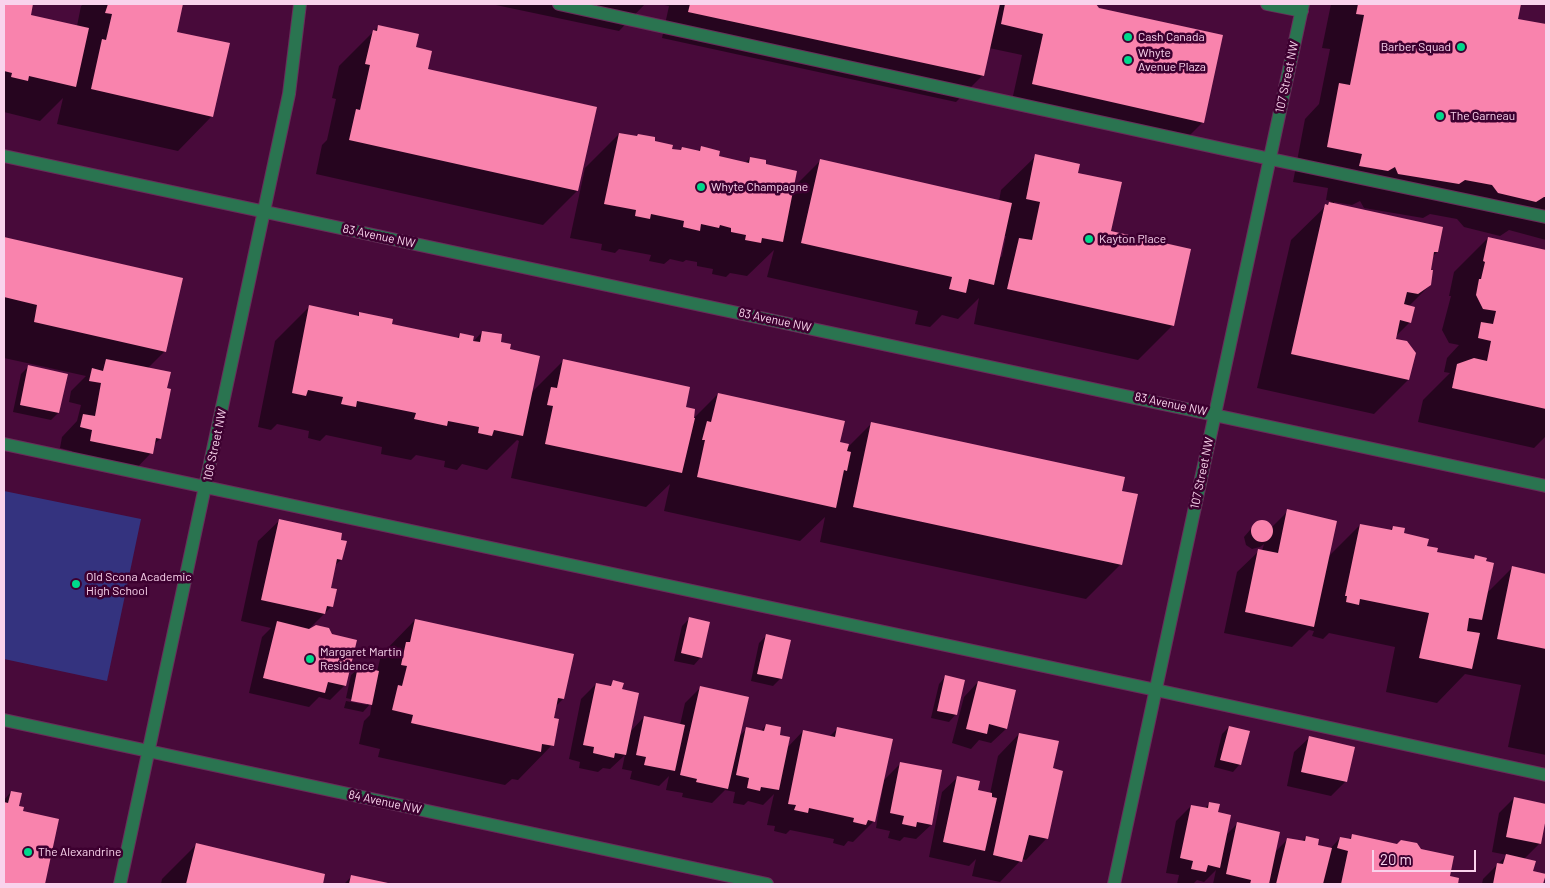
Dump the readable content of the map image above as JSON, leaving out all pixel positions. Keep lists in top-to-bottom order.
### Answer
{
  "streets": {
    "street": [
      "107 Street NW",
      "83 Avenue NW",
      "106 Street NW",
      "84 Avenue NW"
    ]
  },
  "crossings": [
    ["107 Street NW", "83 Avenue NW"],
    ["83 Avenue NW", "106 Street NW"],
    ["106 Street NW", "84 Avenue NW"]
  ],
  "places": [
    "Cash Canada",
    "Barber Squad",
    "Whyte Avenue Plaza",
    "The Garneau",
    "Whyte Champagne",
    "Kayton Place",
    "Old Scona Academic High School",
    "Margaret Martin Residence",
    "The Alexandrine"
  ],
  "scale_bar": "20 m"
}
